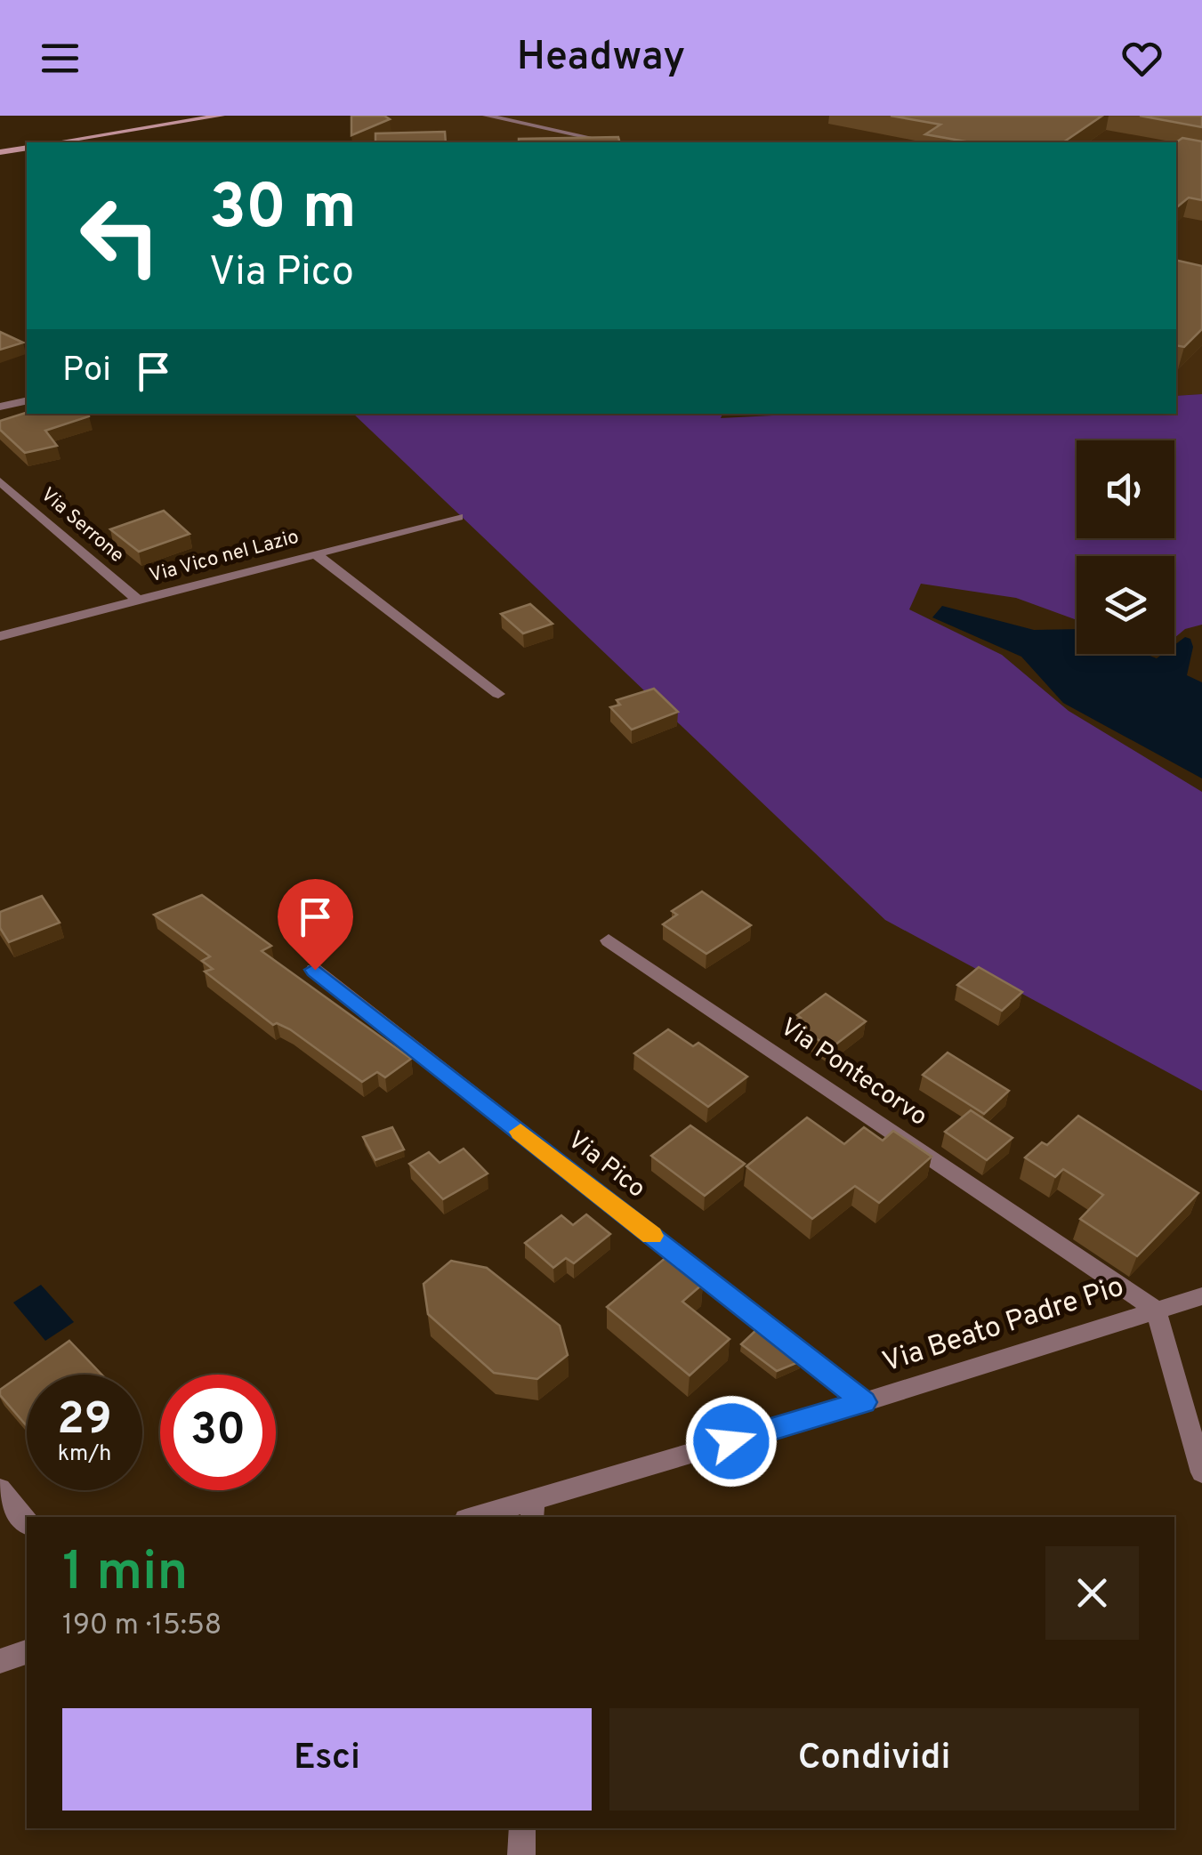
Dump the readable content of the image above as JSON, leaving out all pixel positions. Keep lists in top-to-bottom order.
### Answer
{
  "streets": {
    "street": [
      "Via Serrone",
      "Via Vico nel Lazio",
      "Via Pontecorvo",
      "Via Pico",
      "Via Beato Padre Pio"
    ]
  },
  "crossings": [
    ["Via Serrone", "Via Vico nel Lazio"],
    ["Via Pontecorvo", "Via Beato Padre Pio"],
    ["Via Pico", "Via Beato Padre Pio"]
  ],
  "page": {
    "header": "Headway",
    "turn": ["30 m", "Via Pico"],
    "then": "Poi",
    "speed": "29 km/h",
    "limit": "30",
    "heading": ["1 min", "190 m · 15:58"],
    "buttons": ["Esci", "Condividi"]
  }
}
